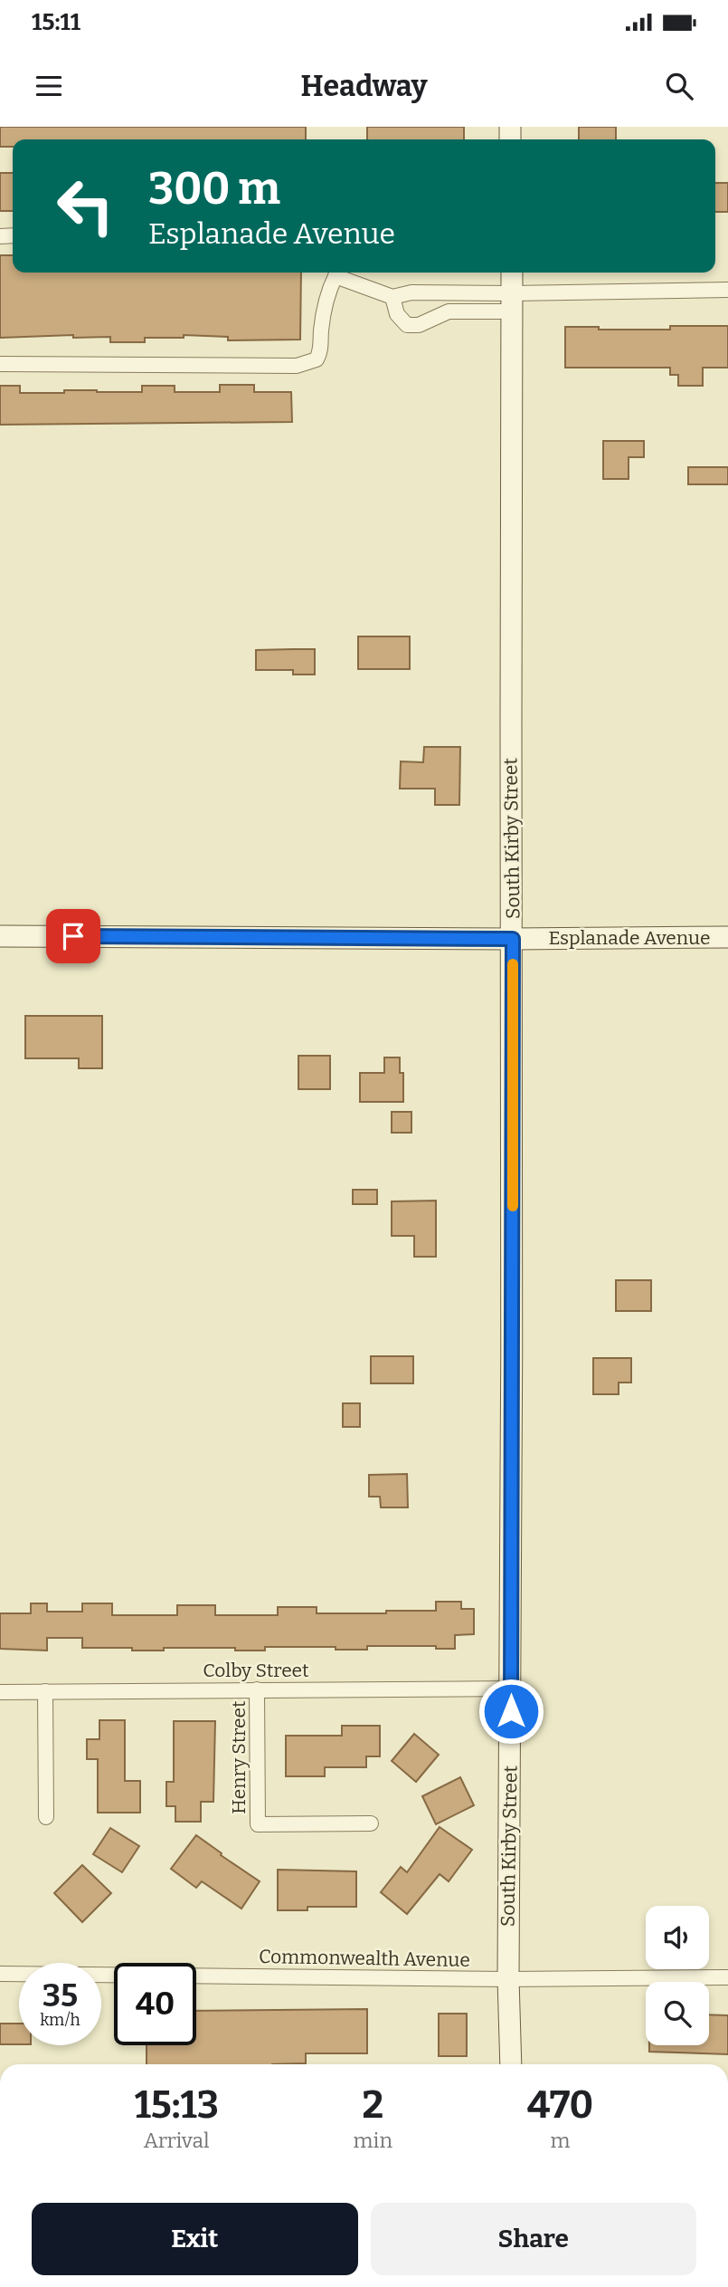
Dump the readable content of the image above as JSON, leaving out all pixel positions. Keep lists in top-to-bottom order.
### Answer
{
  "streets": {
    "street": [
      "South Kirby Street",
      "Esplanade Avenue",
      "Colby Street",
      "Henry Street",
      "Commonwealth Avenue"
    ]
  },
  "crossings": [
    ["South Kirby Street", "Esplanade Avenue"],
    ["South Kirby Street", "Colby Street"],
    ["South Kirby Street", "Commonwealth Avenue"],
    ["Colby Street", "Henry Street"]
  ],
  "page": {
    "status": "15:11",
    "header": "Headway",
    "turn": ["300 m", "Esplanade Avenue"],
    "speed": "35 km/h",
    "limit": "40",
    "eta": [
      "15:13",
      "Arrival",
      "2",
      "min",
      "470",
      "m"
    ],
    "buttons": ["Exit", "Share"]
  }
}
